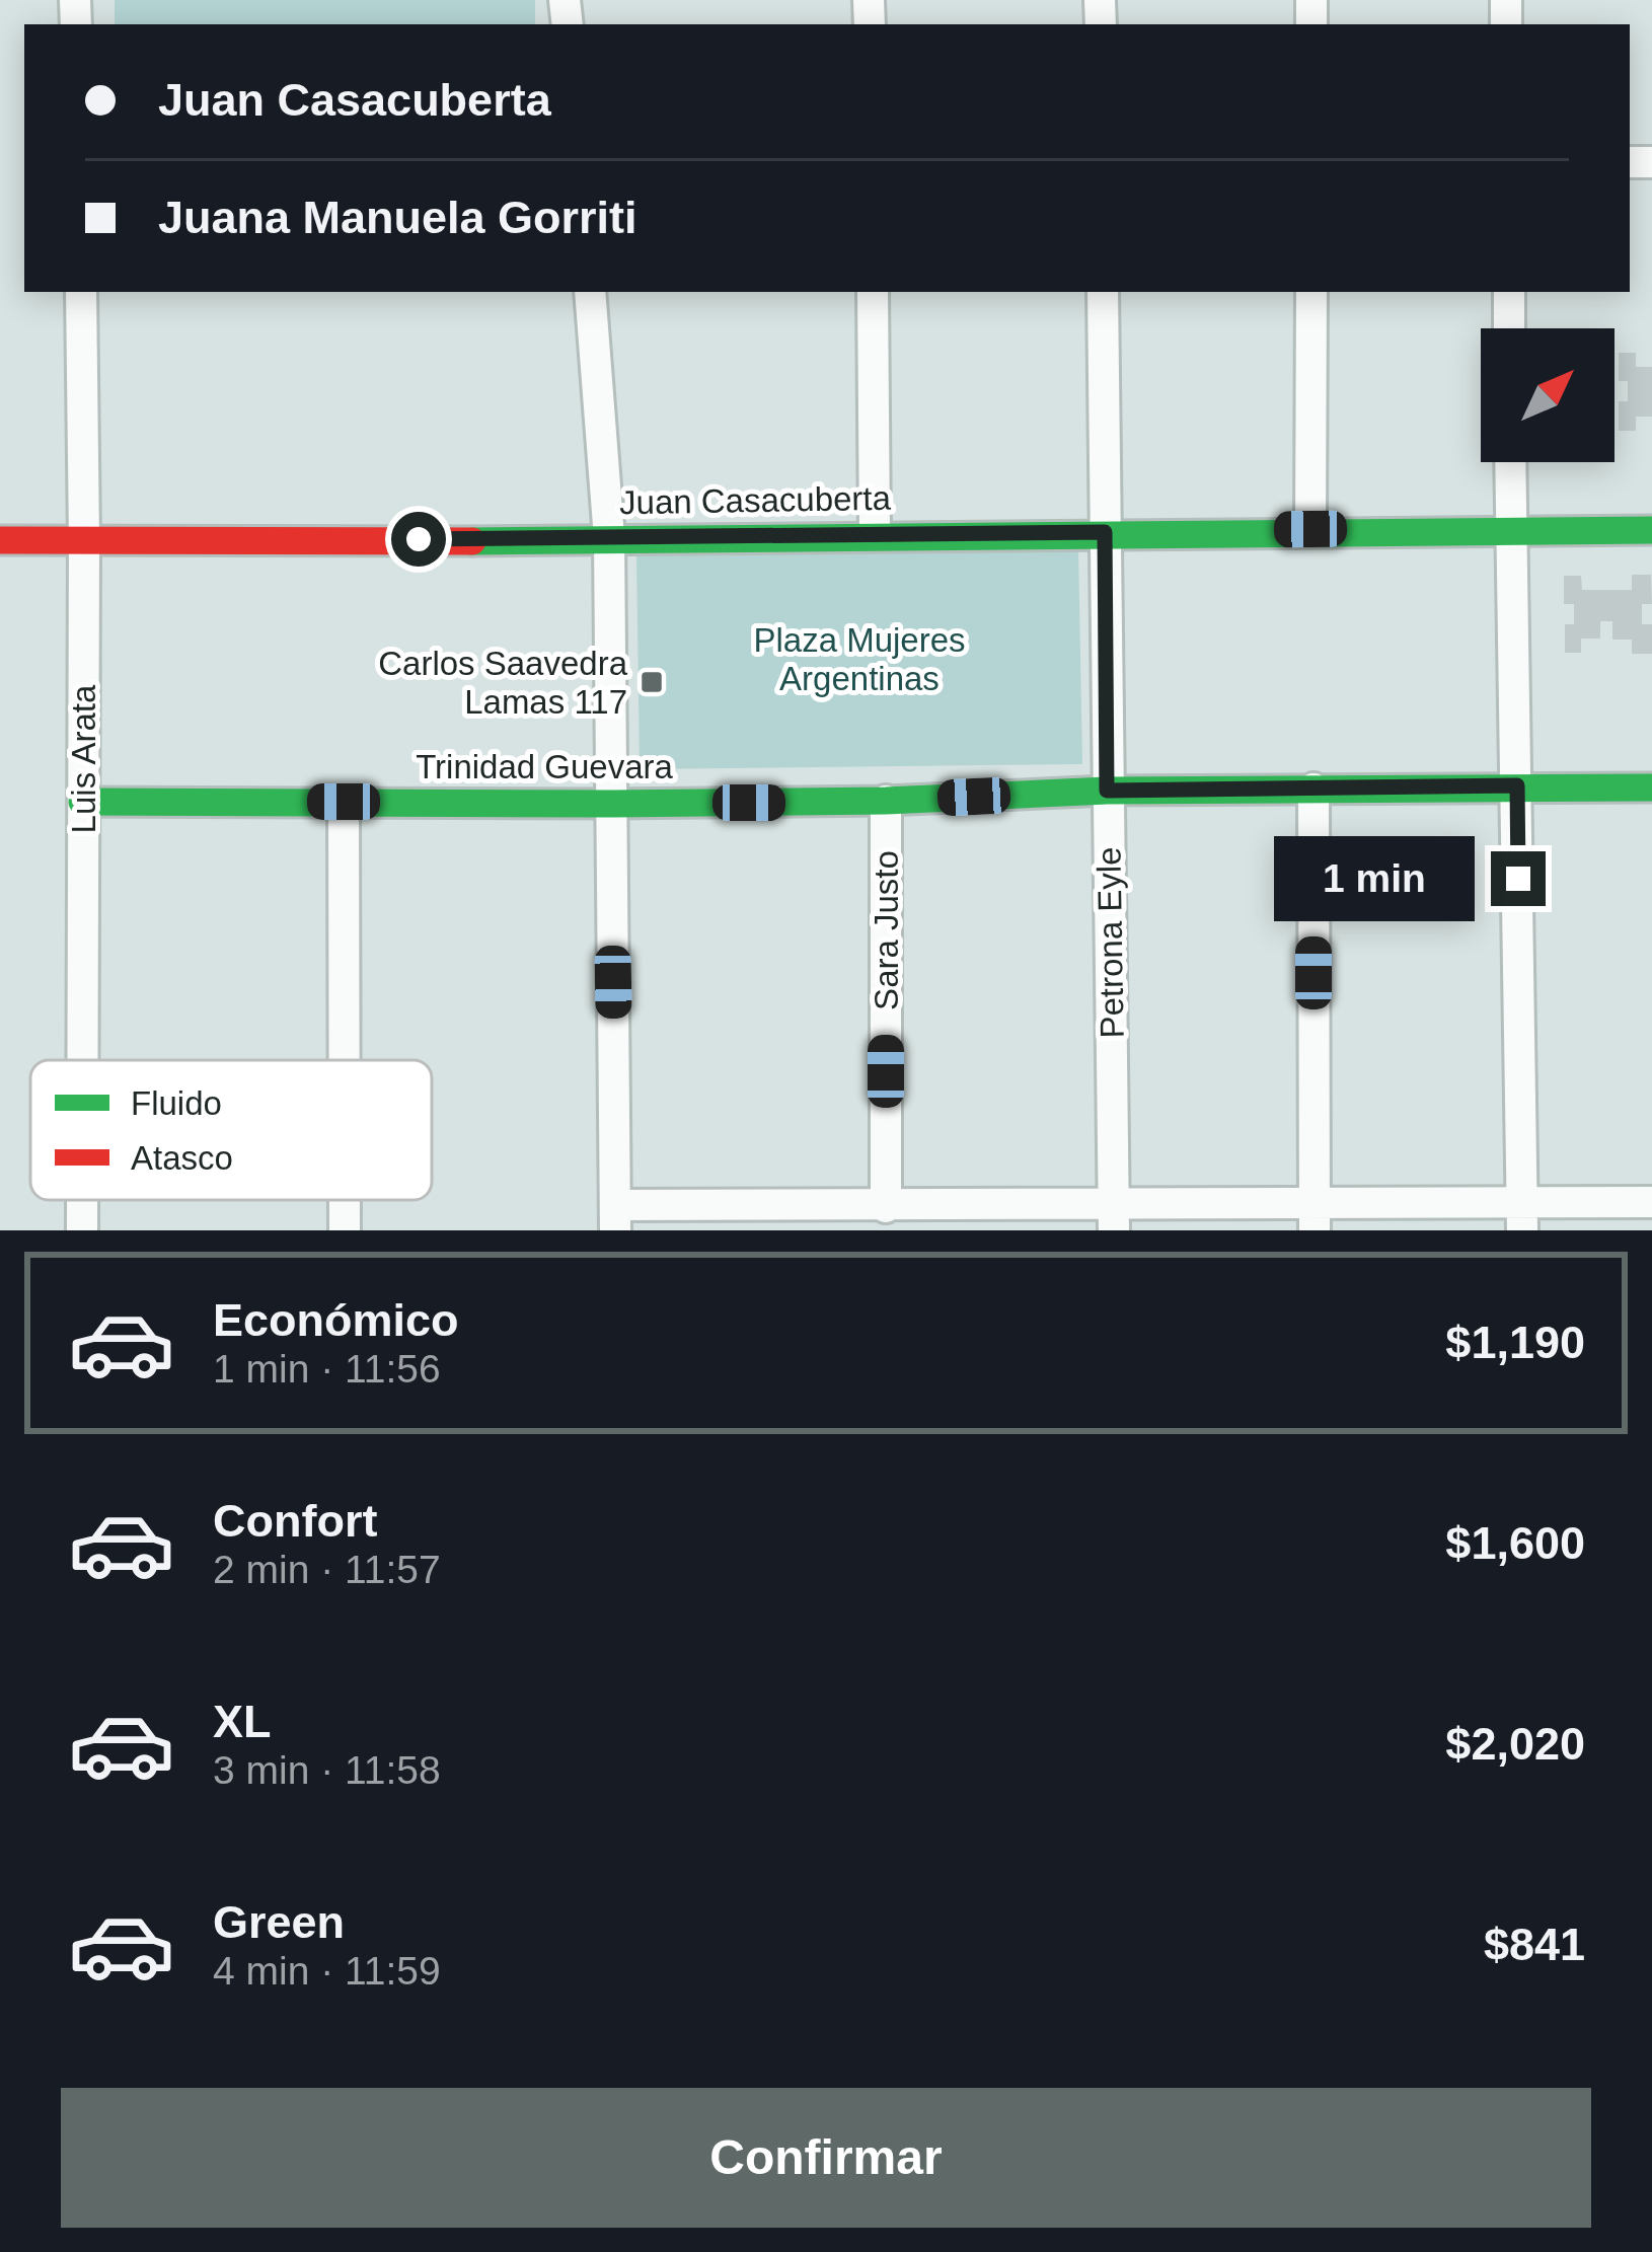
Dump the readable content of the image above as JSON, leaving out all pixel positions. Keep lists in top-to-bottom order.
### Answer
{
  "streets": {
    "street": [
      "Juan Casacuberta",
      "Luis Arata",
      "Trinidad Guevara",
      "Sara Justo",
      "Petrona Eyle"
    ]
  },
  "crossings": [
    ["Juan Casacuberta", "Luis Arata"],
    ["Juan Casacuberta", "Petrona Eyle"],
    ["Luis Arata", "Trinidad Guevara"],
    ["Trinidad Guevara", "Sara Justo"],
    ["Trinidad Guevara", "Petrona Eyle"]
  ],
  "parks": ["Plaza Mujeres Argentinas"],
  "places": {
    "transit": ["Carlos Saavedra Lamas 117"]
  },
  "legend": ["Fluido", "Atasco"],
  "north": "top right",
  "page": {
    "banner": ["Juan Casacuberta", "Juana Manuela Gorriti"],
    "bubble": "1 min",
    "list": [
      {
        "name": "Económico",
        "note": "1 min · 11:56",
        "value": "$1,190"
      },
      {
        "name": "Confort",
        "note": "2 min · 11:57",
        "value": "$1,600"
      },
      {
        "name": "XL",
        "note": "3 min · 11:58",
        "value": "$2,020"
      },
      {
        "name": "Green",
        "note": "4 min · 11:59",
        "value": "$841"
      }
    ],
    "buttons": "Confirmar"
  }
}
